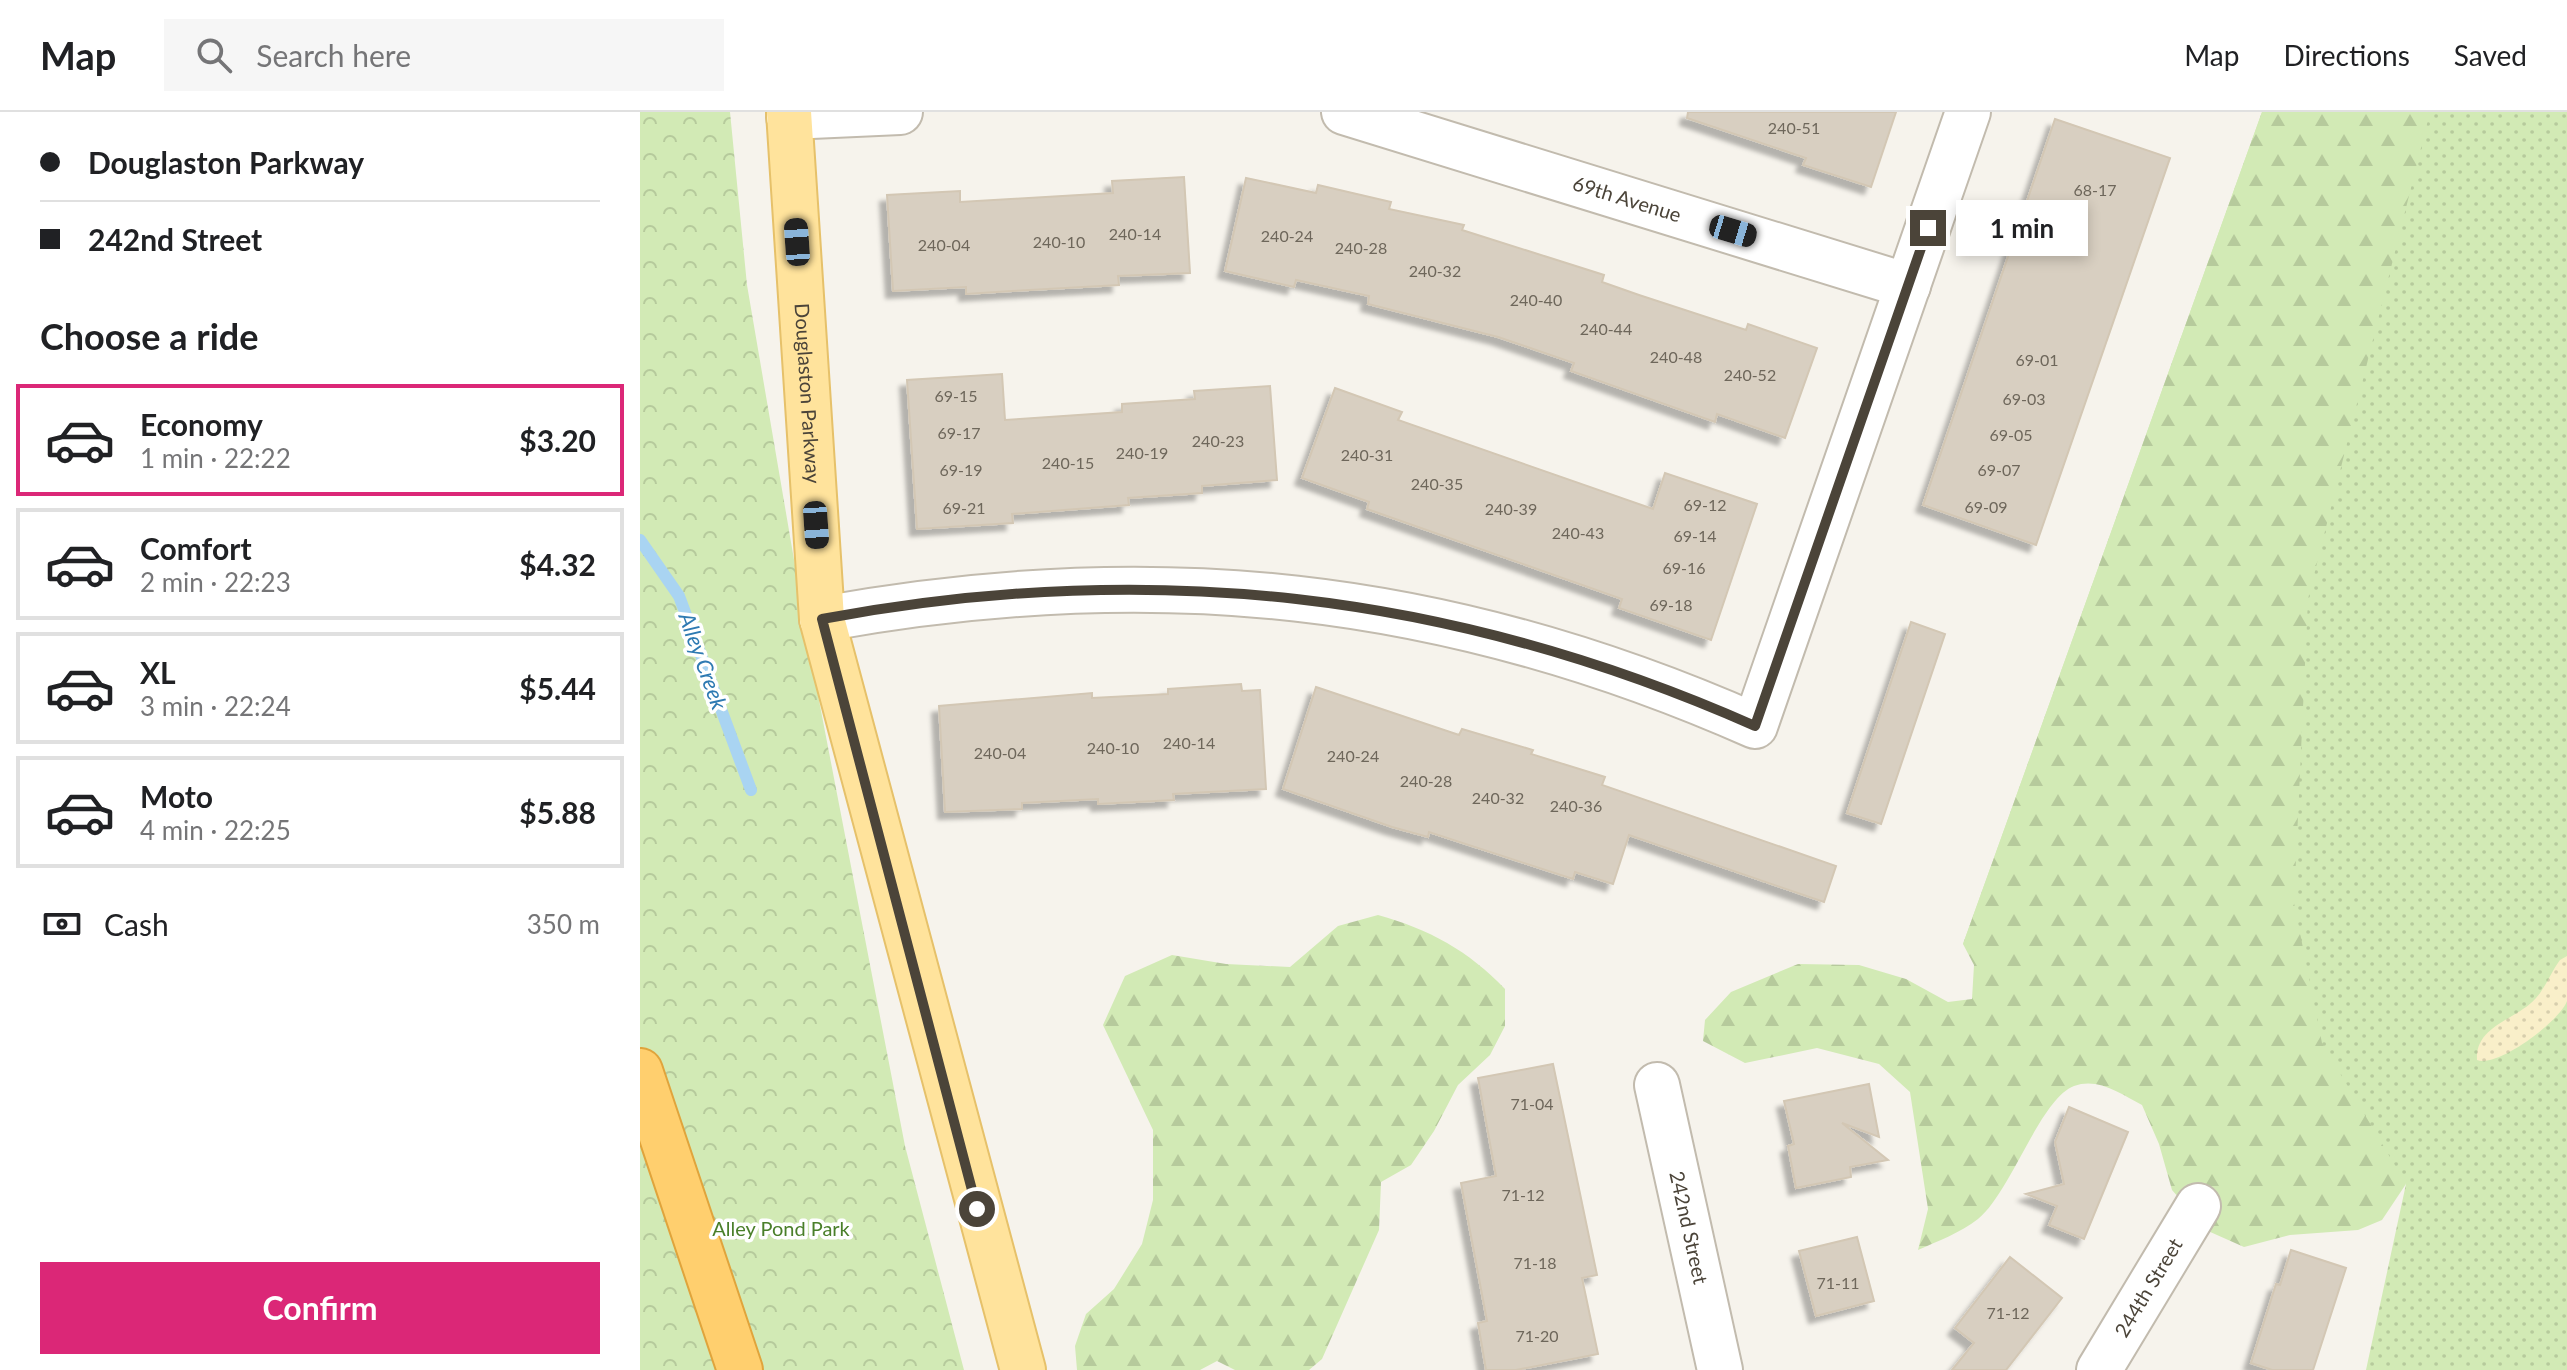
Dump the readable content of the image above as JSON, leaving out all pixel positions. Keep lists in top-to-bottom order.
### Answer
{
  "streets": {
    "main road": ["Douglaston Parkway"],
    "street": ["69th Avenue", "242nd Street", "244th Street"]
  },
  "water": ["Alley Creek"],
  "parks": ["Alley Pond Park"],
  "house_numbers": [
    "240-51",
    "68-17",
    "240-14",
    "240-24",
    "240-10",
    "240-04",
    "240-28",
    "240-32",
    "240-40",
    "240-44",
    "240-48",
    "69-01",
    "240-52",
    "69-15",
    "69-03",
    "69-17",
    "69-05",
    "240-23",
    "240-19",
    "240-31",
    "240-15",
    "69-19",
    "69-07",
    "240-35",
    "69-12",
    "69-09",
    "69-21",
    "240-39",
    "240-43",
    "69-14",
    "69-16",
    "69-18",
    "240-14",
    "240-10",
    "240-04",
    "240-24",
    "240-28",
    "240-32",
    "240-36",
    "71-04",
    "71-12",
    "71-18",
    "71-11",
    "71-12",
    "71-20"
  ],
  "page": {
    "header": "Map",
    "search": "Search here",
    "nav": ["Map", "Directions", "Saved"],
    "banner": ["Douglaston Parkway", "242nd Street"],
    "bubble": "1 min",
    "heading": "Choose a ride",
    "list": [
      {
        "name": "Economy",
        "note": "1 min · 22:22",
        "value": "$3.20"
      },
      {
        "name": "Comfort",
        "note": "2 min · 22:23",
        "value": "$4.32"
      },
      {
        "name": "XL",
        "note": "3 min · 22:24",
        "value": "$5.44"
      },
      {
        "name": "Moto",
        "note": "4 min · 22:25",
        "value": "$5.88"
      }
    ],
    "pay": ["Cash", "350 m"],
    "buttons": "Confirm"
  }
}
